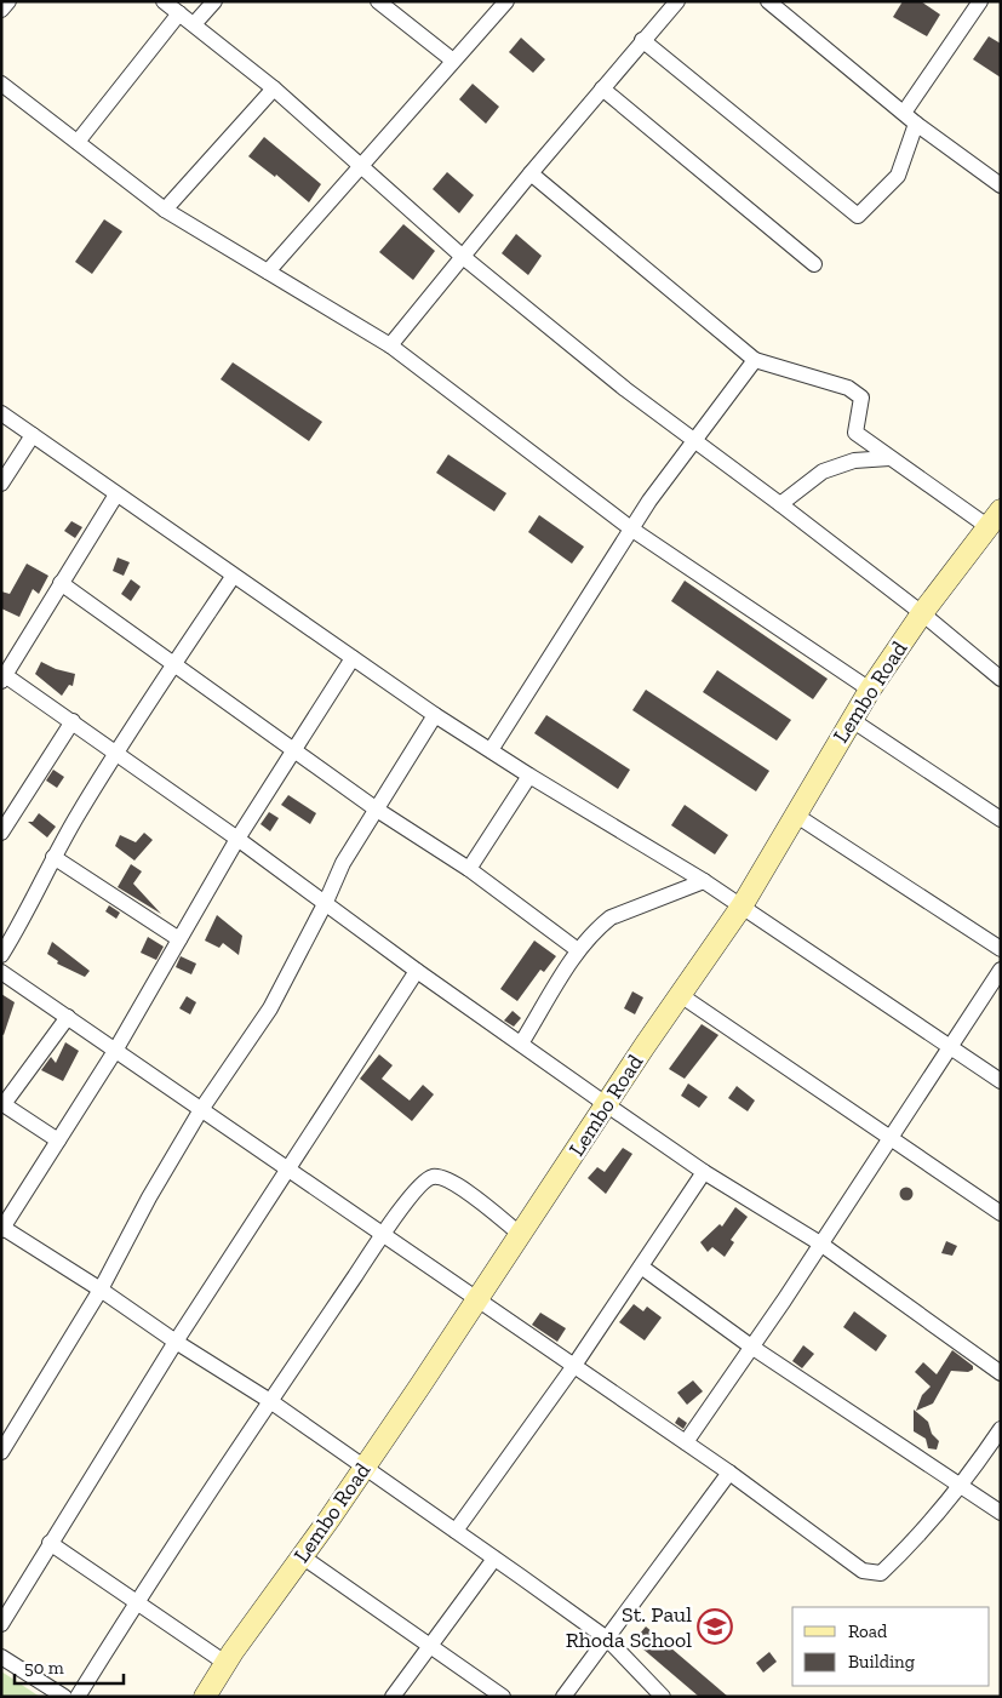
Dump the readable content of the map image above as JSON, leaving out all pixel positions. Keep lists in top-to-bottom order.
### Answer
{
  "streets": {
    "street": ["Lembo Road"]
  },
  "places": {
    "school or university": ["St. Paul Rhoda School"]
  },
  "legend": ["Road", "Building"],
  "scale_bar": "50 m"
}
